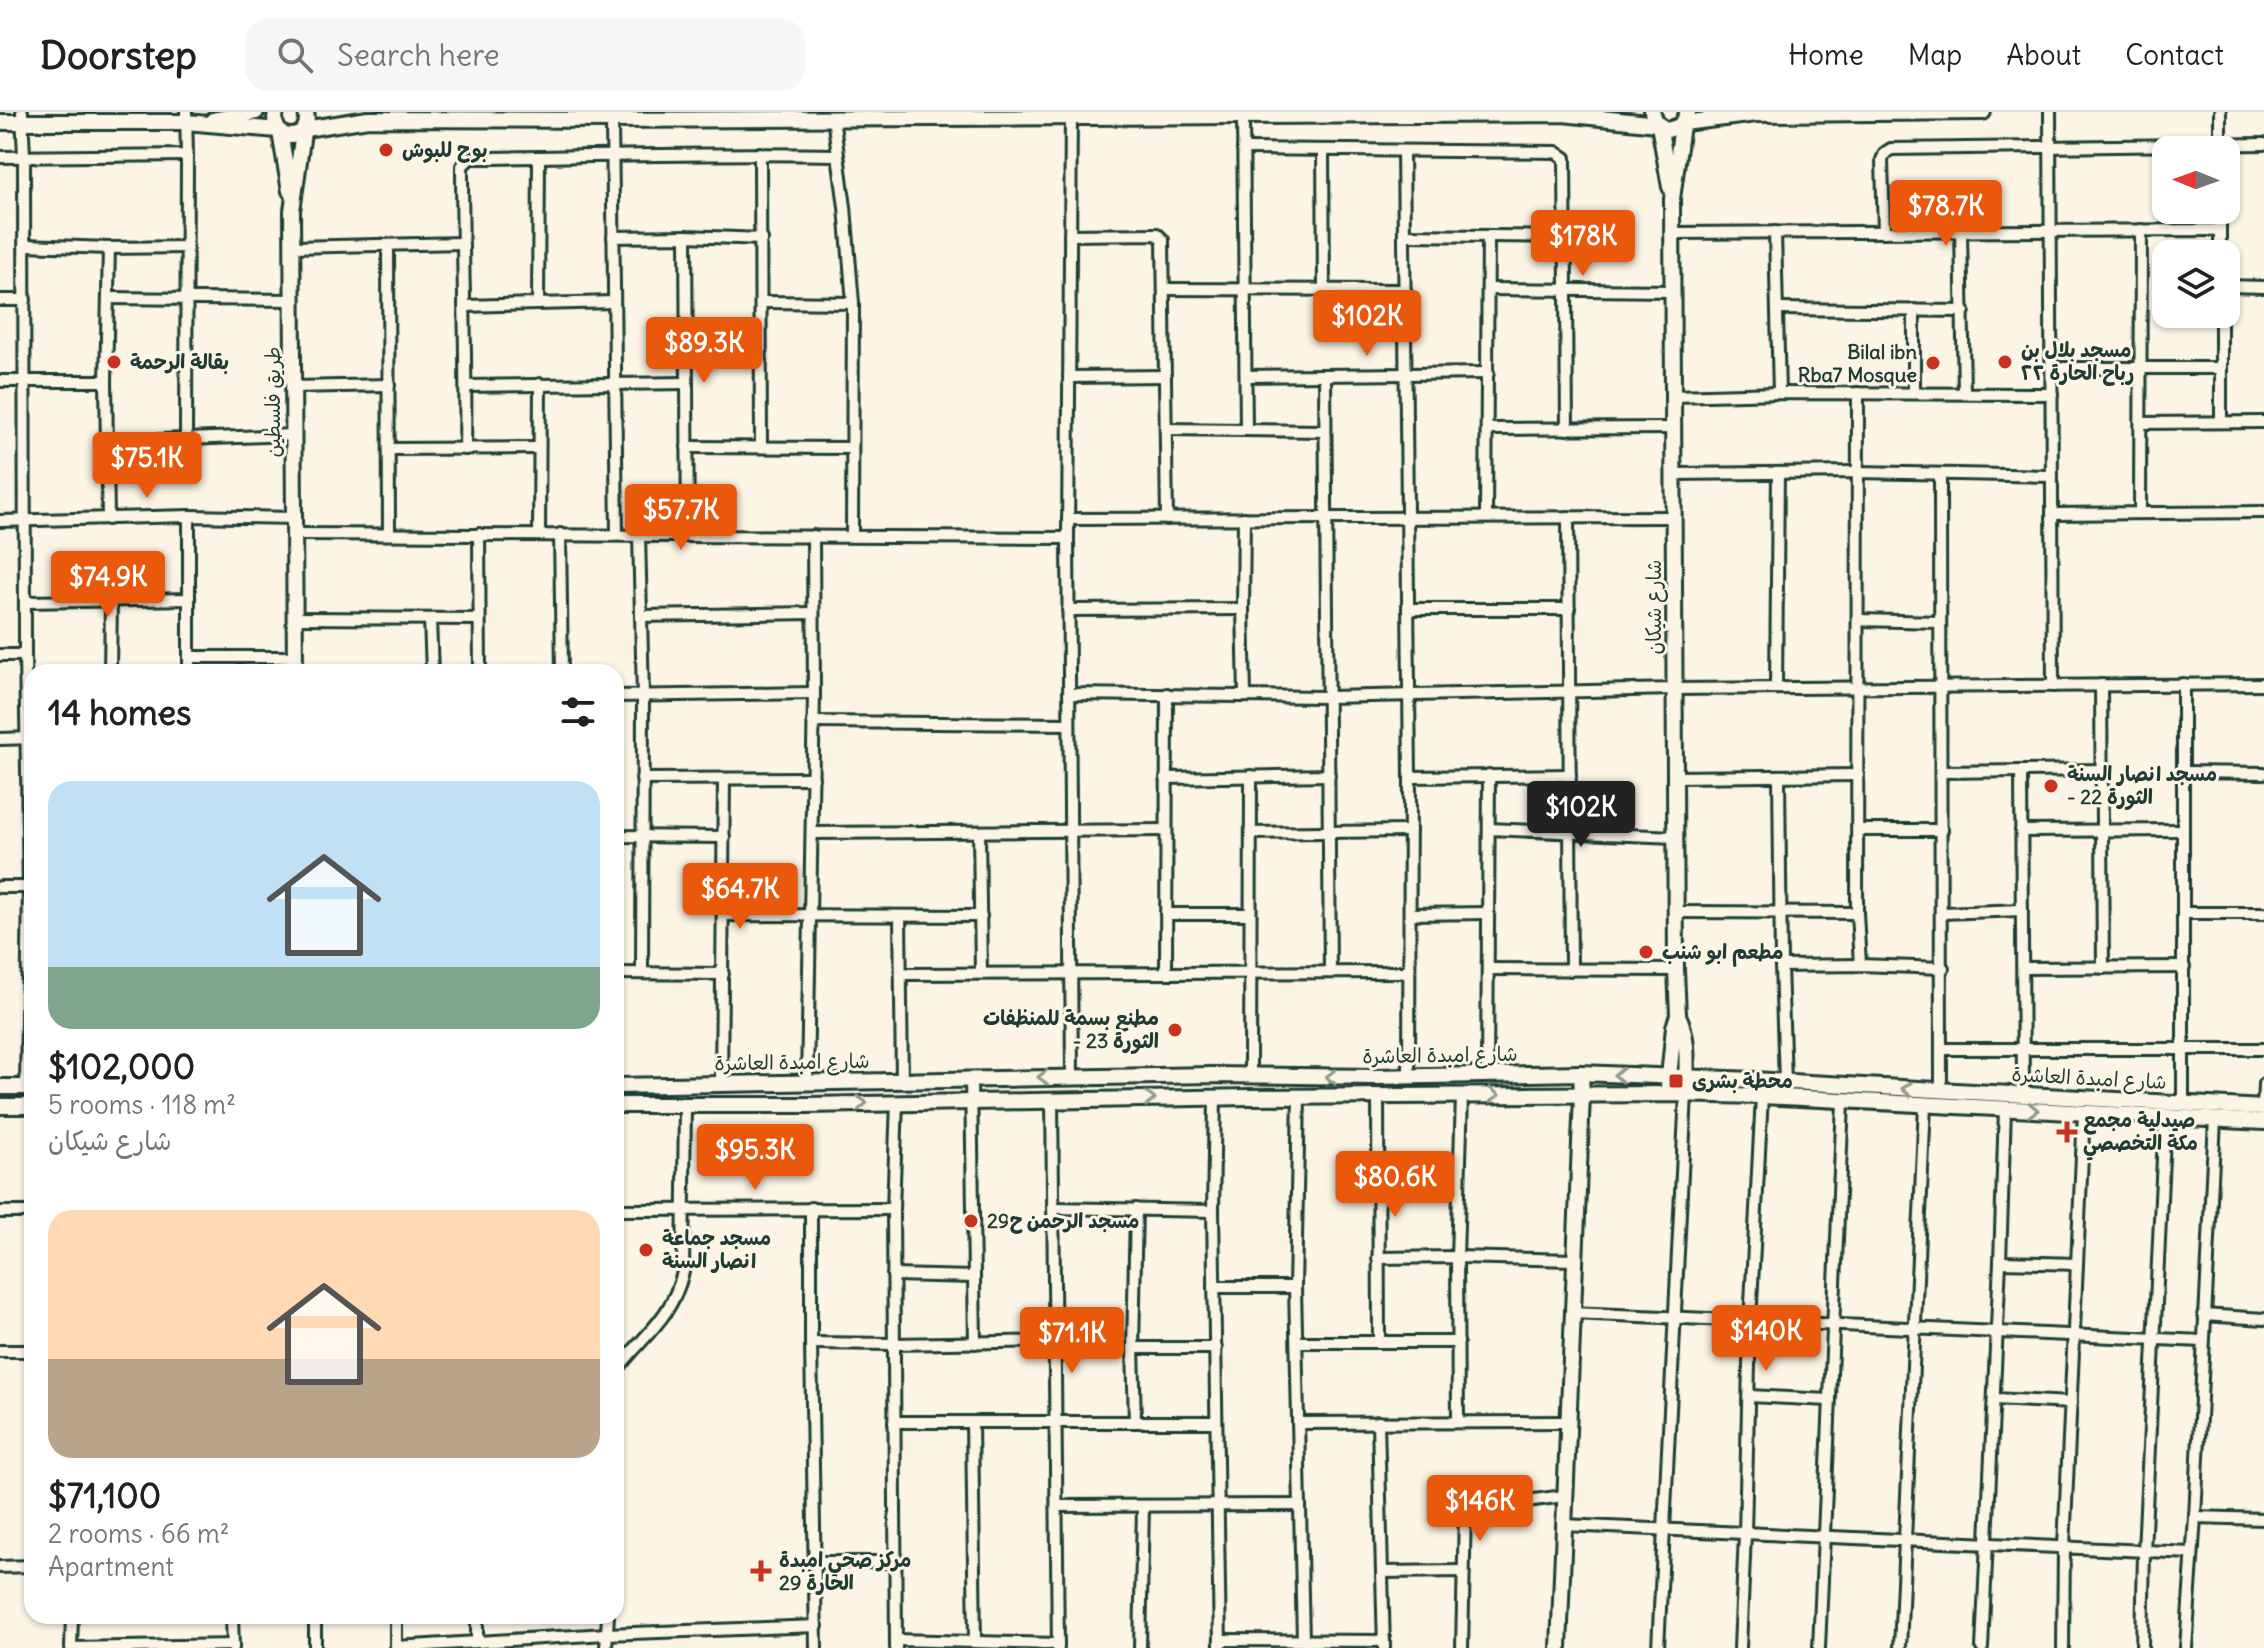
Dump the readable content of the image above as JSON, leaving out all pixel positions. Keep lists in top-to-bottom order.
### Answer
{
  "streets": {
    "street": ["طريق فلسطين", "شارع شيكان", "شارع امبدة العاشرة"]
  },
  "crossings": [
    ["شارع شيكان", "شارع امبدة العاشرة"]
  ],
  "places": {
    "other": [
      "بوح للبوش",
      "بقالة الرحمة",
      "مسجد بلال بن رباح الحارة ٢٢",
      "Bilal ibn Rba7 Mosque",
      "مسجد انصار السنة - الثورة 22",
      "مطعم ابو شنب",
      "مطنع بسمة للمنظفات - الثورة 23",
      "مسجد الرحمن ح29",
      "مسجد جماعة انصار السنة"
    ],
    "transit": ["محطة بشرى"],
    "health": ["صيدلية مجمع مكة التخصصي", "مركز صحي امبدة الحارة 29"]
  },
  "north": "left",
  "page": {
    "header": "Doorstep",
    "search": "Search here",
    "nav": [
      "Home",
      "Map",
      "About",
      "Contact"
    ],
    "price": [
      "$78.7K",
      "$178K",
      "$102K",
      "$89.3K",
      "$75.1K",
      "$57.7K",
      "$74.9K",
      "$102K",
      "$64.7K",
      "$95.3K",
      "$80.6K",
      "$140K",
      "$71.1K",
      "$146K"
    ],
    "heading": "14 homes",
    "list": [
      {
        "name": "$102,000",
        "note": "5 rooms · 118 m² · شارع شيكان"
      },
      {
        "name": "$71,100",
        "note": "2 rooms · 66 m² · Apartment"
      }
    ]
  }
}
